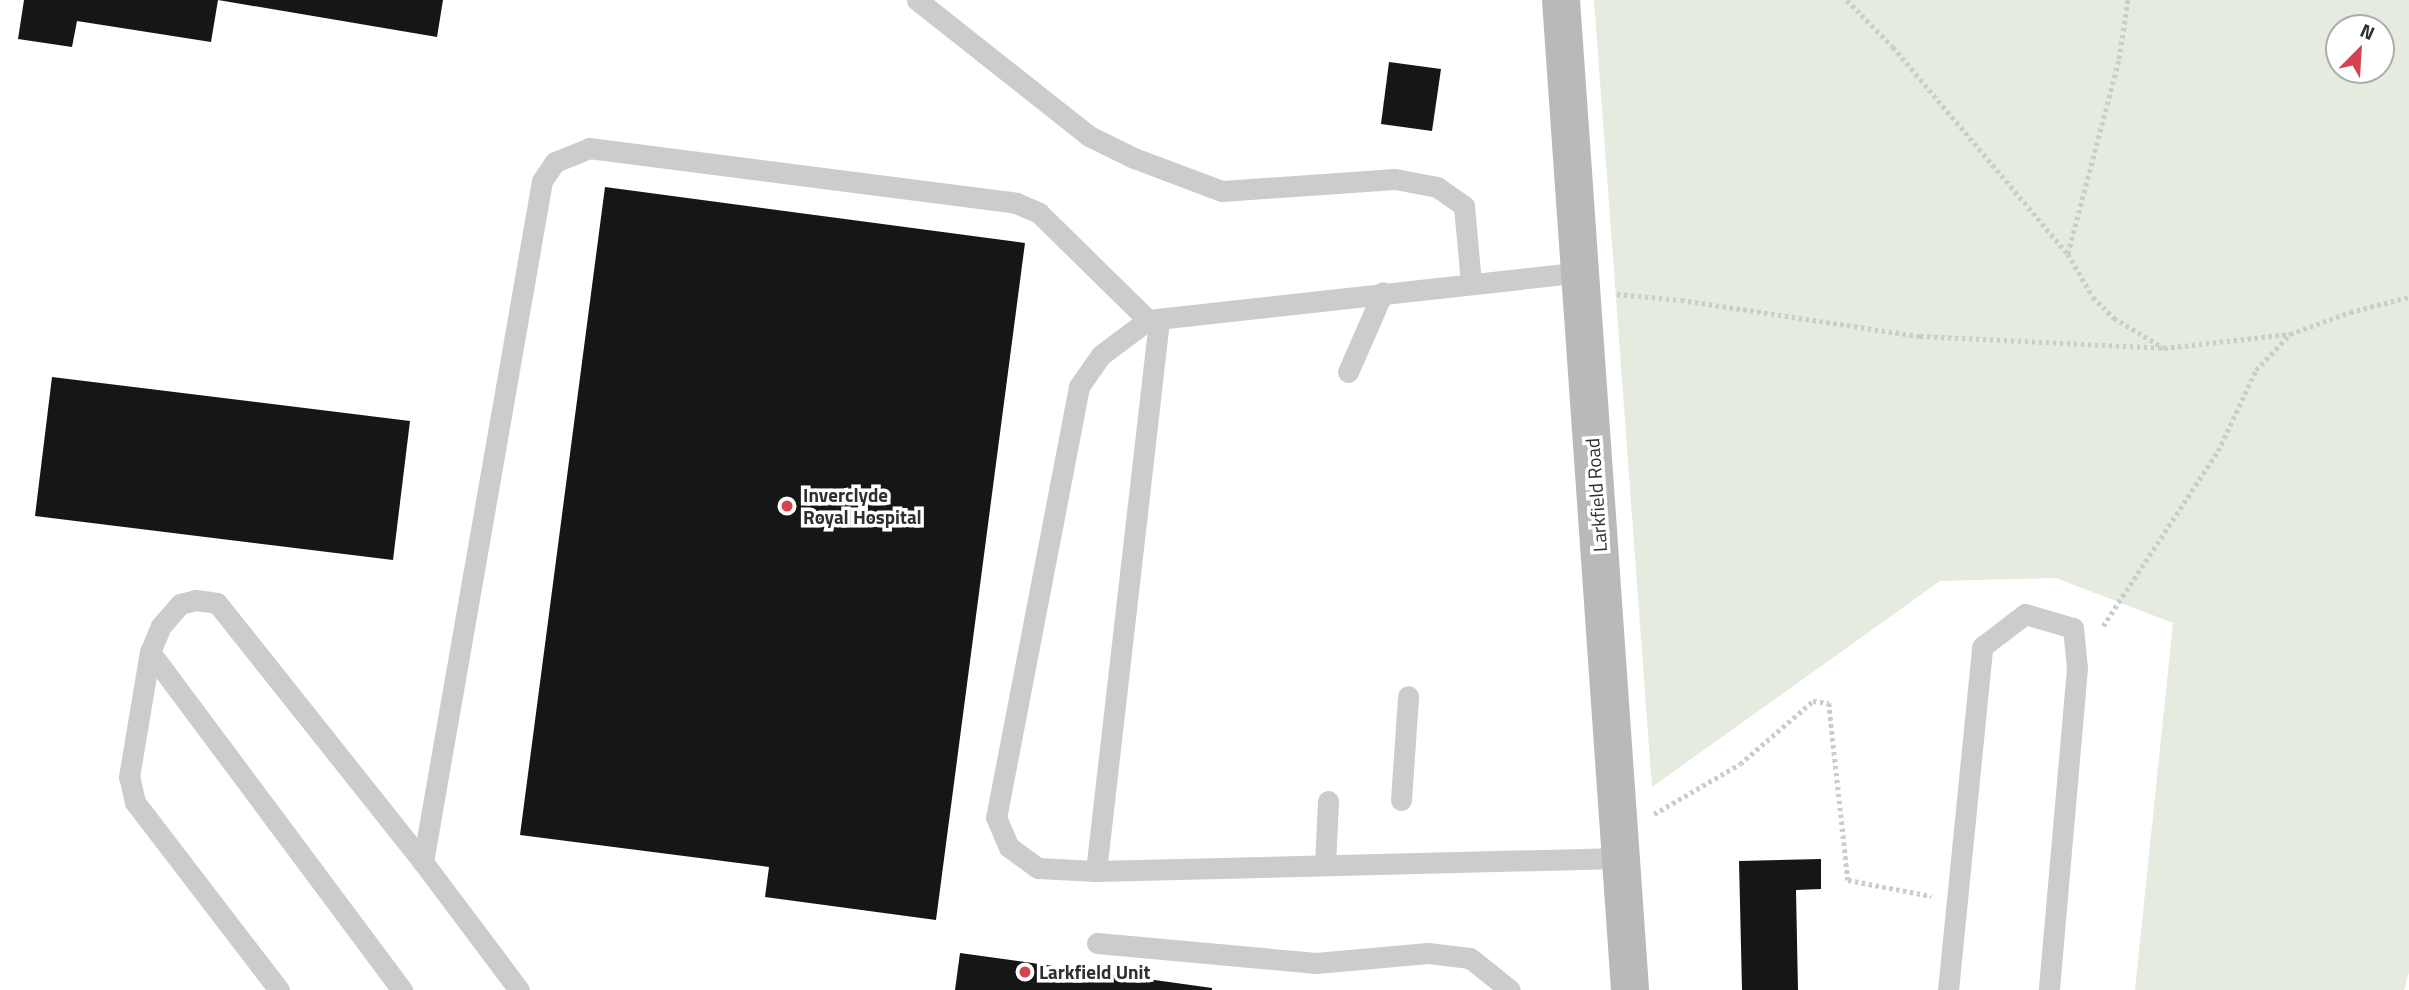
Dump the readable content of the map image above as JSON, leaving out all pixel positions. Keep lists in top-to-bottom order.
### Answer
{
  "streets": {
    "street": ["Larkfield Road"]
  },
  "places": ["Inverclyde Royal Hospital", "Larkfield Unit"],
  "north": "top right"
}
